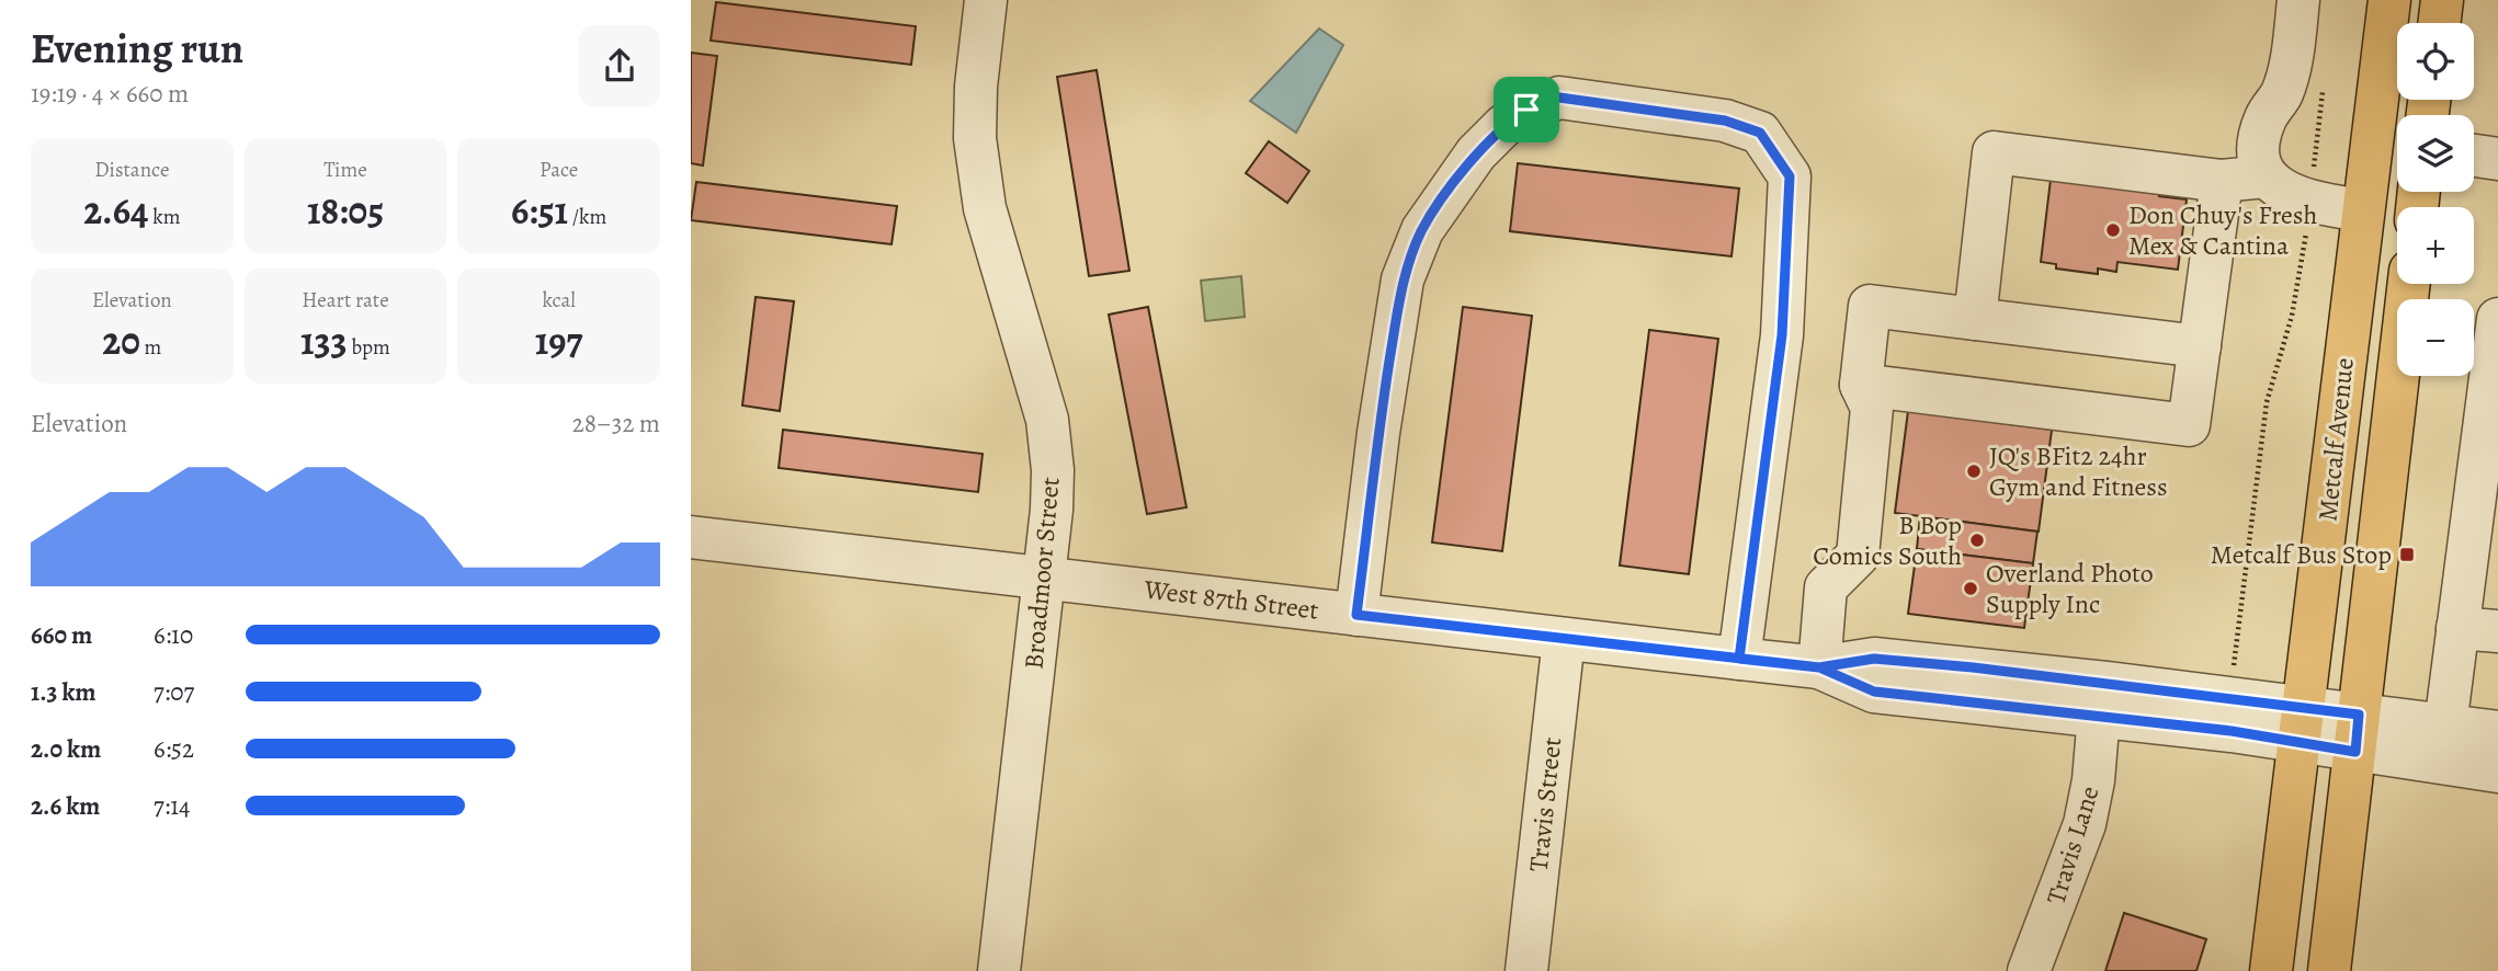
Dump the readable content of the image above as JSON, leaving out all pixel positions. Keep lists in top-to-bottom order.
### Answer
{
  "streets": {
    "main road": ["Metcalf Avenue"],
    "street": [
      "Broadmoor Street",
      "West 87th Street",
      "Travis Street",
      "Travis Lane"
    ]
  },
  "crossings": [
    ["Metcalf Avenue", "West 87th Street"],
    ["Broadmoor Street", "West 87th Street"],
    ["West 87th Street", "Travis Street"],
    ["West 87th Street", "Travis Lane"]
  ],
  "places": {
    "other": [
      "Don Chuy's Fresh Mex & Cantina",
      "JQ's BFit2 24hr Gym and Fitness",
      "B Bop Comics South",
      "Overland Photo Supply Inc"
    ],
    "transit": ["Metcalf Bus Stop"]
  },
  "page": {
    "heading": ["Evening run", "19:19 · 4 × 660 m"],
    "map_buttons": ["+", "−"],
    "stats": [
      ["Distance", "2.64 km"],
      ["Time", "18:05"],
      ["Pace", "6:51 /km"],
      ["Elevation", "20 m"],
      ["Heart rate", "133 bpm"],
      ["kcal", "197"]
    ],
    "chart": ["Elevation", "28–32 m"],
    "list": [
      {
        "name": "660 m",
        "note": "6:10"
      },
      {
        "name": "1.3 km",
        "note": "7:07"
      },
      {
        "name": "2.0 km",
        "note": "6:52"
      },
      {
        "name": "2.6 km",
        "note": "7:14"
      }
    ]
  }
}
